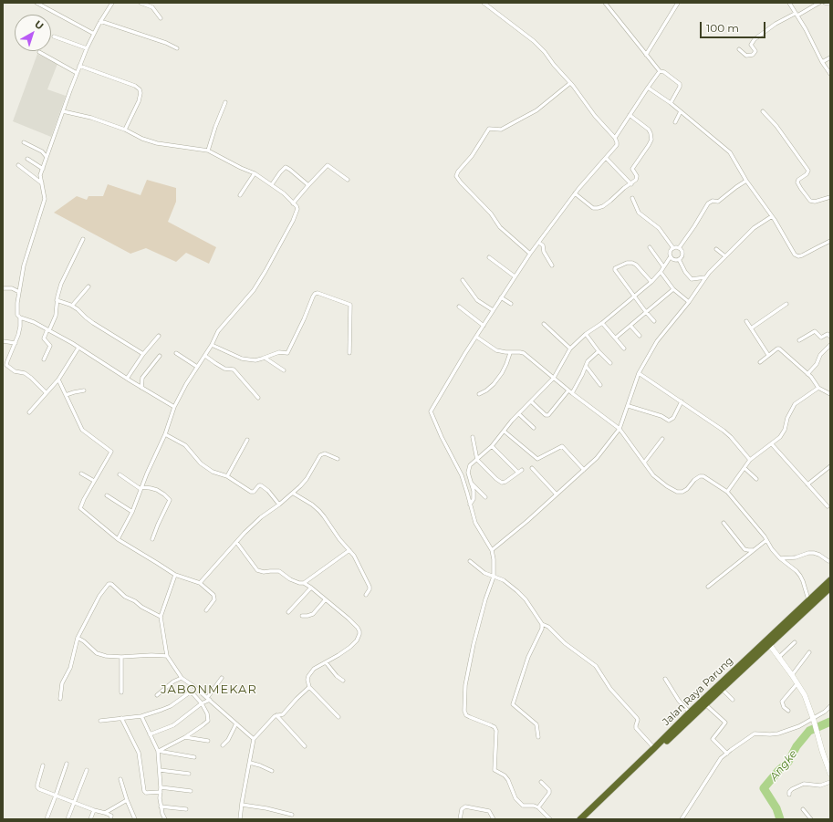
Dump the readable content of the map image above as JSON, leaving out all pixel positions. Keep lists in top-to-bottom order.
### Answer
{
  "streets": {
    "highway": ["Jalan Raya Parung"]
  },
  "districts": ["JABONMEKAR"],
  "water": ["Angke"],
  "scale_bar": "100 m",
  "north": "top right"
}
